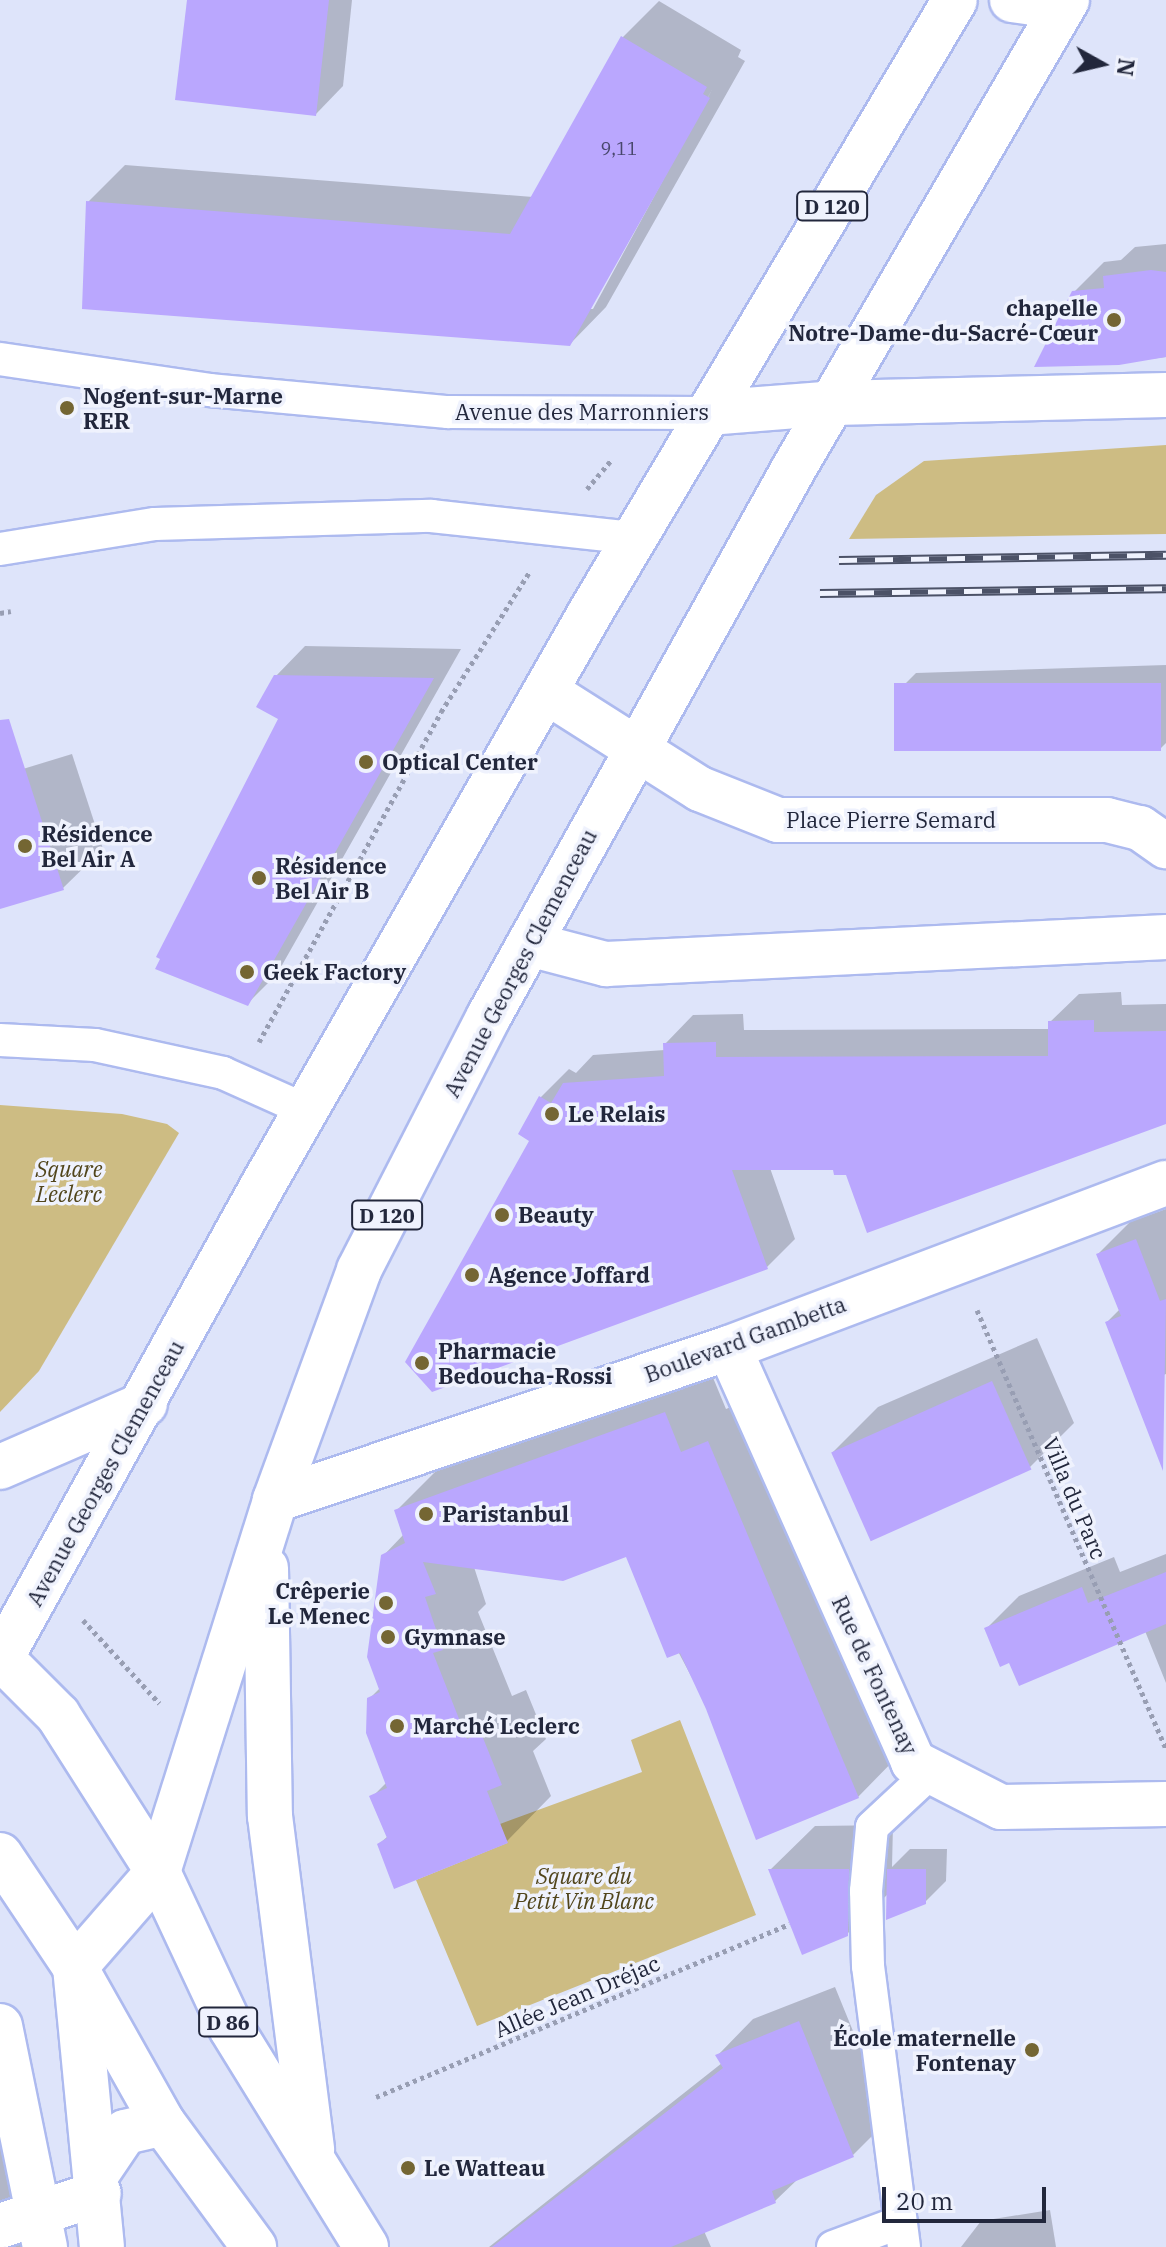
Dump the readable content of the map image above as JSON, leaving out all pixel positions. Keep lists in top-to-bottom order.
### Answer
{
  "streets": {
    "main road": [
      "D 120",
      "Avenue des Marronniers",
      "Place Pierre Semard",
      "Avenue Georges Clemenceau",
      "Boulevard Gambetta",
      "Rue de Fontenay",
      "D 86"
    ],
    "path": ["Villa du Parc", "Allée Jean Dréjac"]
  },
  "crossings": [
    ["Avenue des Marronniers", "Avenue Georges Clemenceau"],
    ["Place Pierre Semard", "Avenue Georges Clemenceau"],
    ["Avenue Georges Clemenceau", "Boulevard Gambetta"],
    ["Avenue Georges Clemenceau", "D 86"],
    ["Boulevard Gambetta", "Villa du Parc"],
    ["Boulevard Gambetta", "Rue de Fontenay"]
  ],
  "parks": ["Square Leclerc", "Square du Petit Vin Blanc"],
  "places": [
    "chapelle Notre-Dame-du-Sacré-Cœur",
    "Nogent-sur-Marne RER",
    "Optical Center",
    "Résidence Bel Air A",
    "Résidence Bel Air B",
    "Geek Factory",
    "Le Relais",
    "Beauty",
    "Agence Joffard",
    "Pharmacie Bedoucha-Rossi",
    "Paristanbul",
    "Crêperie Le Menec",
    "Gymnase",
    "Marché Leclerc",
    "École maternelle Fontenay",
    "Le Watteau"
  ],
  "house_numbers": ["9,11"],
  "scale_bar": "20 m",
  "north": "right"
}
